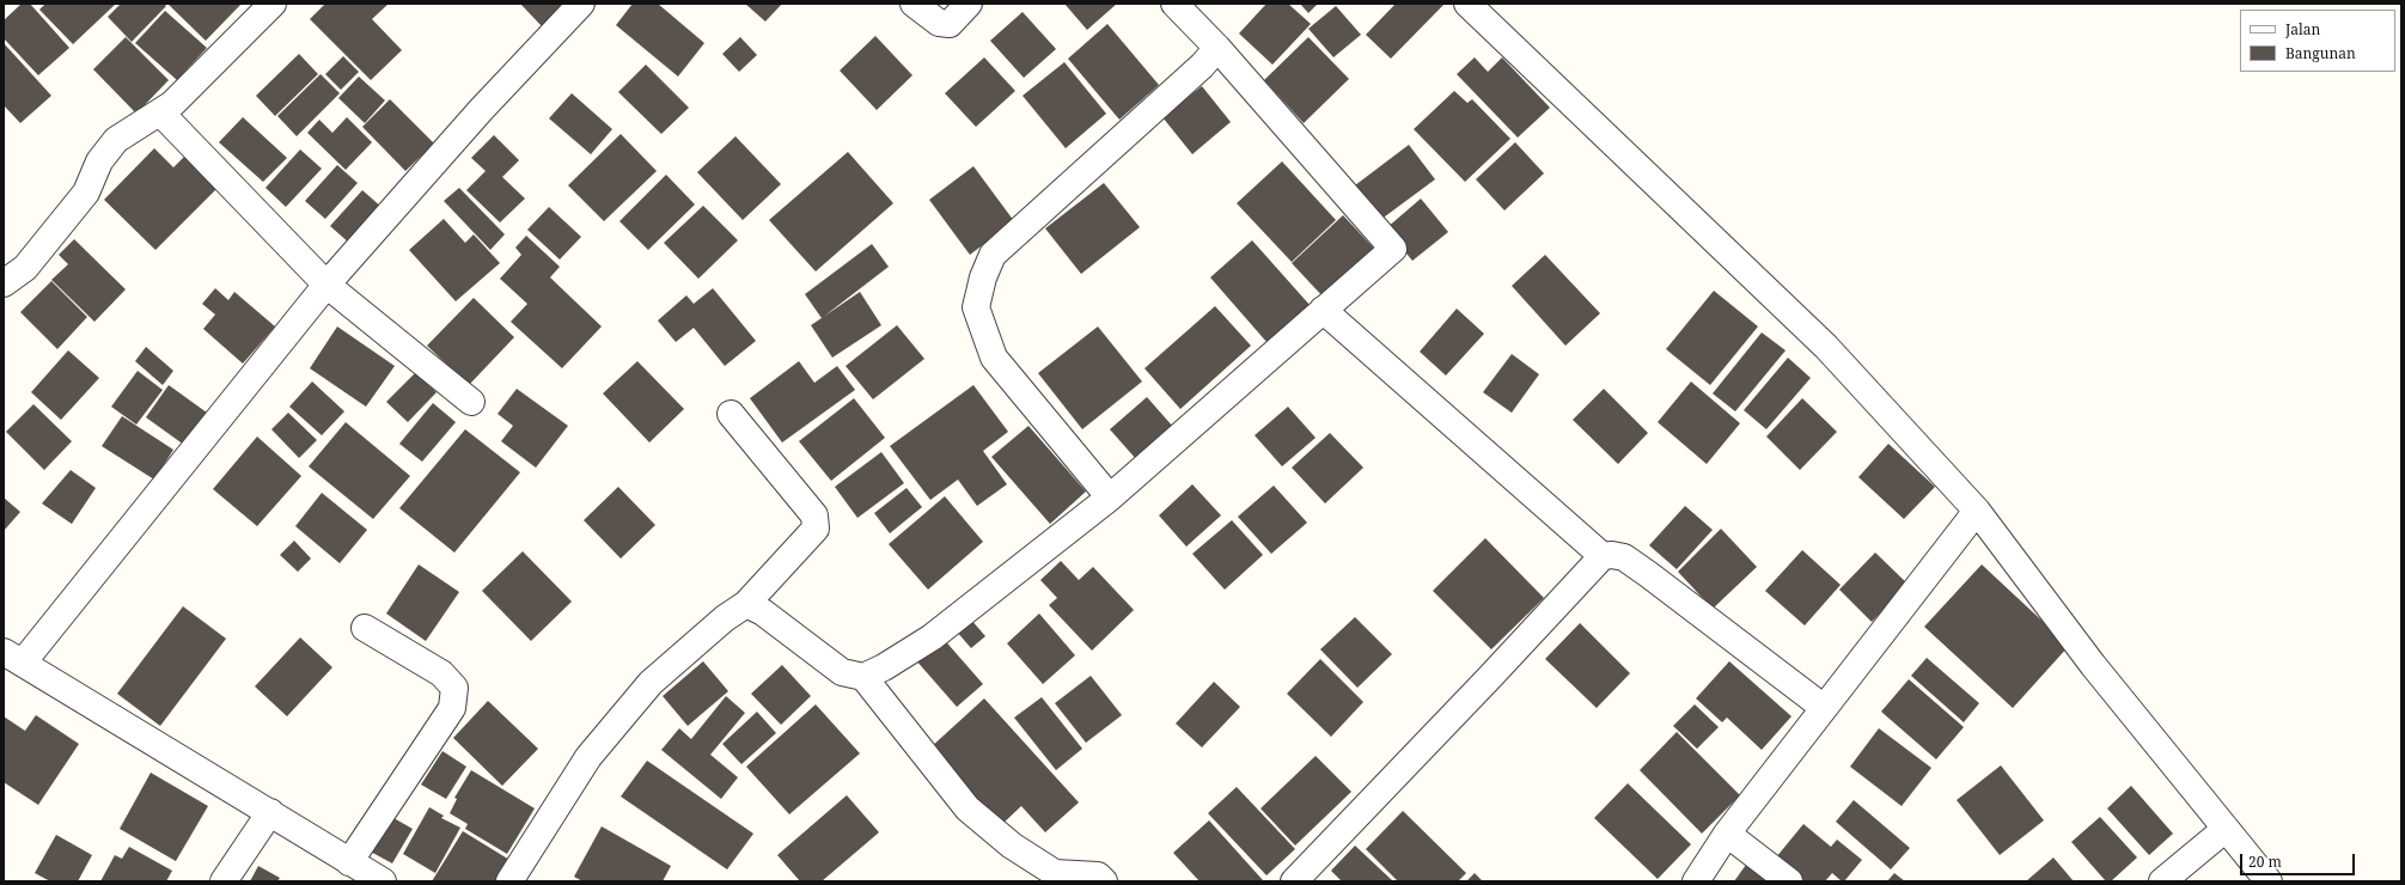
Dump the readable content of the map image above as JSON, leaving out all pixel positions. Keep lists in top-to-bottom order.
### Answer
{
  "legend": ["Jalan", "Bangunan"],
  "scale_bar": "20 m"
}
